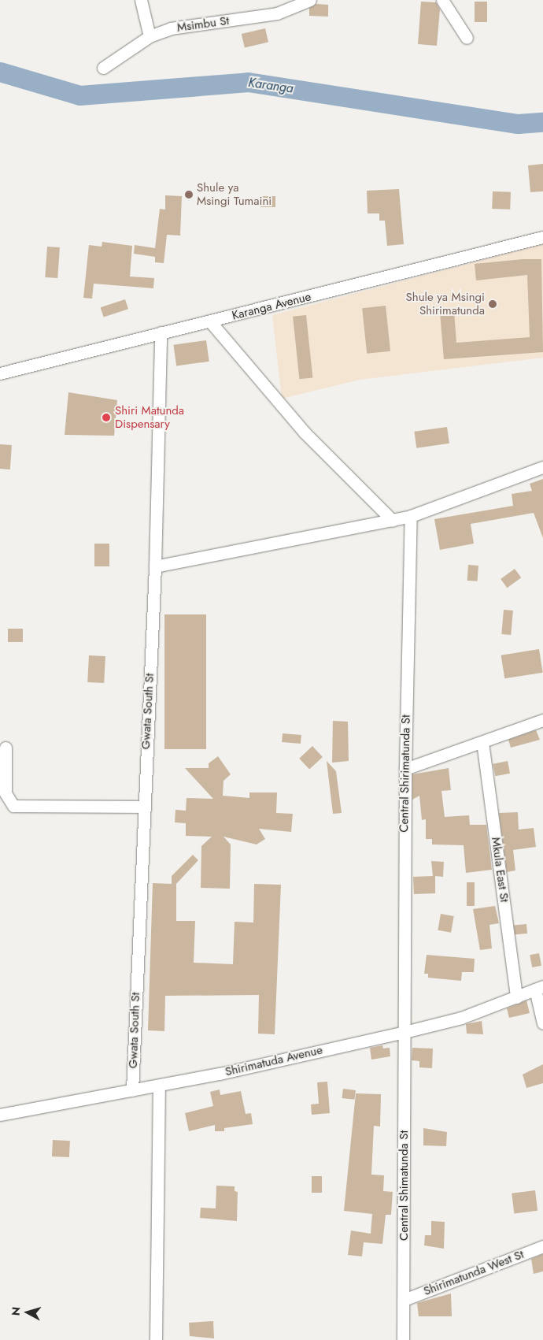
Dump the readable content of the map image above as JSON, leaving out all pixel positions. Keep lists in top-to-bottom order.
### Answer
{
  "streets": {
    "street": [
      "Msimbu St",
      "Karanga Avenue",
      "Gwata South St",
      "Central Shirimatunda St",
      "Mkula East St",
      "Shirimatuda Avenue",
      "Central Shimatunda St",
      "Shirimatunda West St"
    ]
  },
  "crossings": [
    ["Karanga Avenue", "Gwata South St"],
    ["Gwata South St", "Shirimatuda Avenue"],
    ["Central Shirimatunda St", "Shirimatuda Avenue"],
    ["Central Shirimatunda St", "Central Shimatunda St"],
    ["Mkula East St", "Shirimatuda Avenue"],
    ["Shirimatuda Avenue", "Central Shimatunda St"],
    ["Central Shimatunda St", "Shirimatunda West St"]
  ],
  "water": ["Karanga"],
  "places": ["Shule ya Msingi Tumaini", "Shule ya Msingi Shirimatunda", "Shiri Matunda Dispensary"],
  "north": "left"
}
